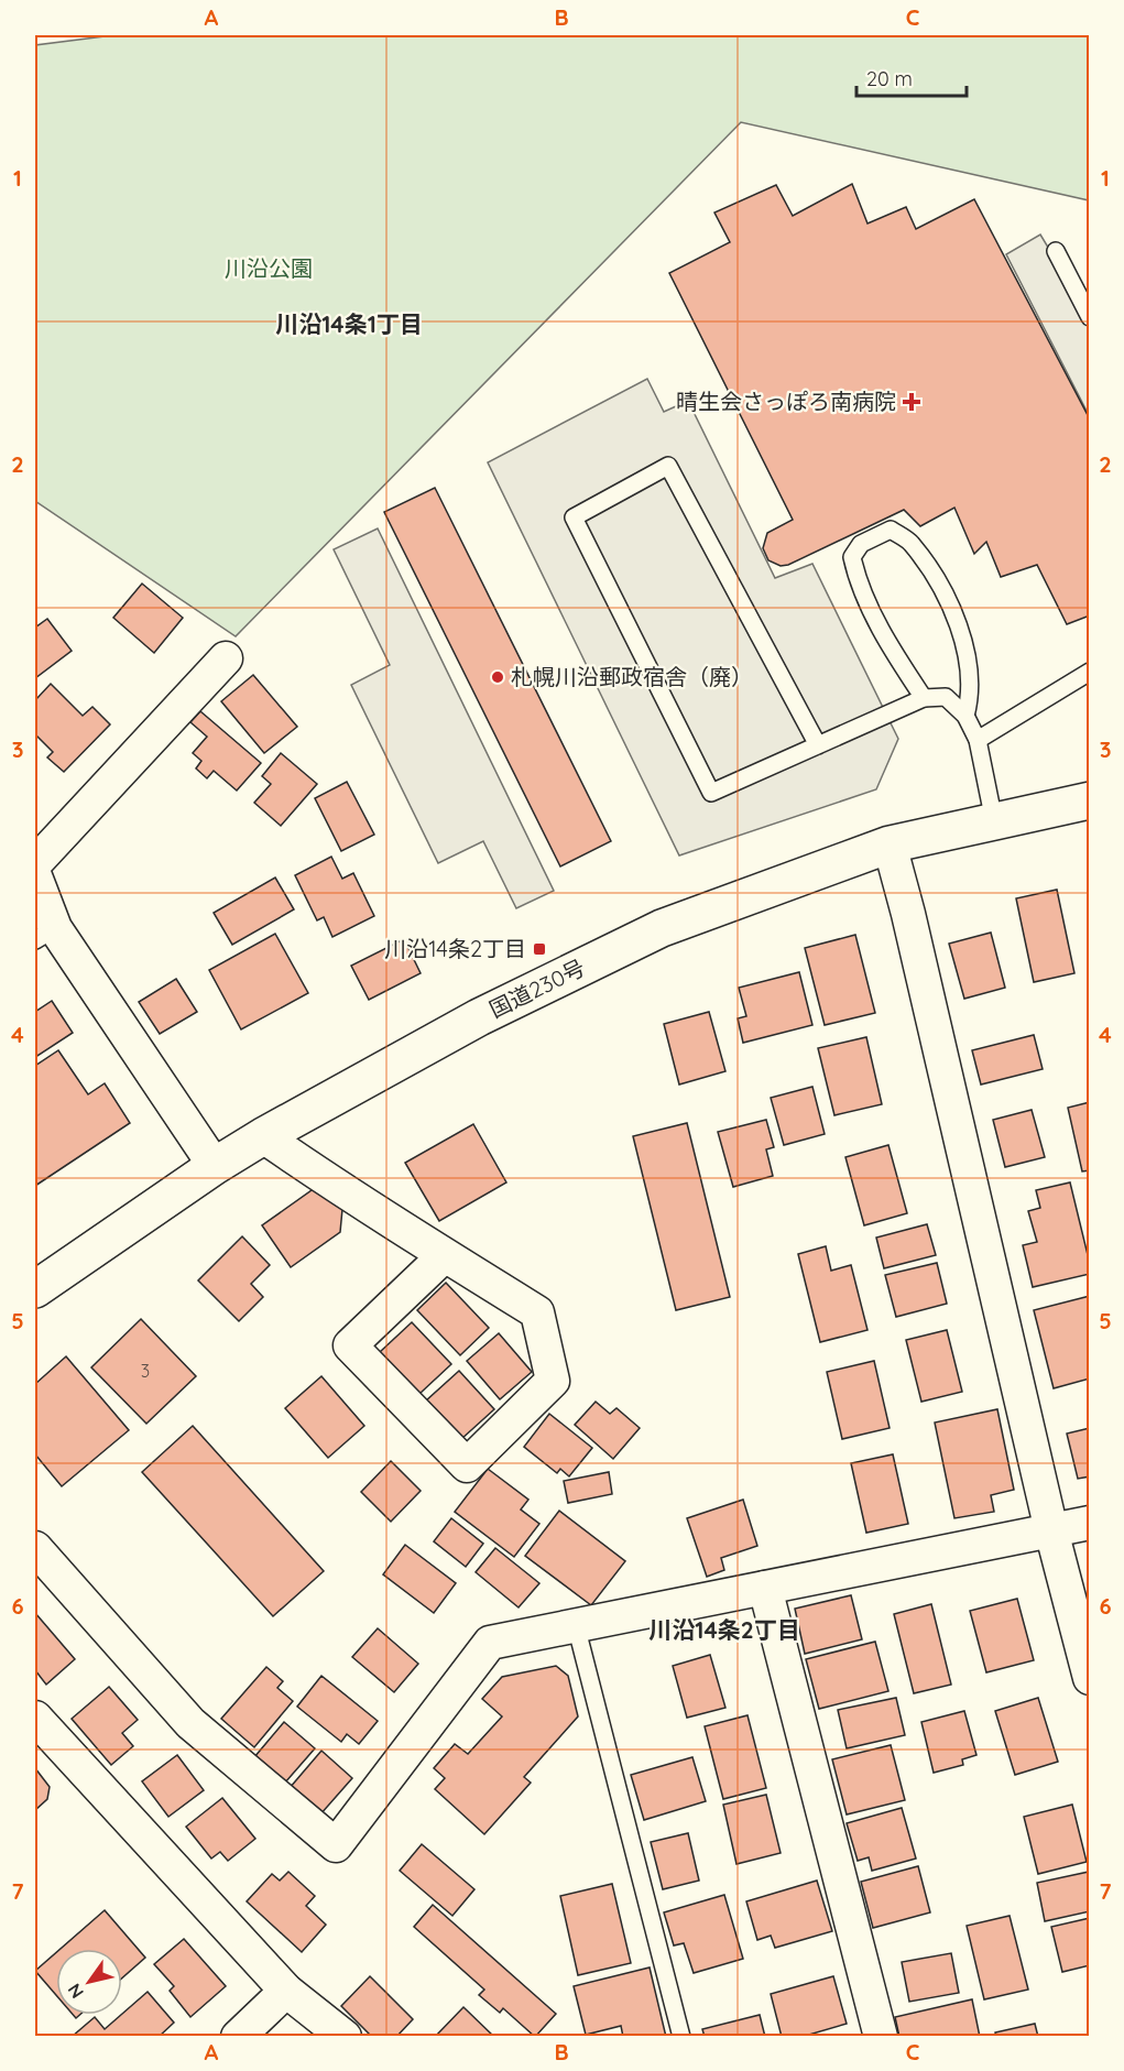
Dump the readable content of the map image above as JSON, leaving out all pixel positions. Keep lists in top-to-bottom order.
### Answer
{
  "streets": {
    "highway": ["国道230号"]
  },
  "districts": ["川沿14条1丁目", "川沿14条2丁目"],
  "parks": ["川沿公園"],
  "places": {
    "health": ["晴生会さっぽろ南病院"],
    "other": ["札幌川沿郵政宿舎（廃）"],
    "transit": ["川沿14条2丁目"]
  },
  "house_numbers": ["3"],
  "scale_bar": "20 m",
  "north": "bottom left",
  "grid": {
    "columns": ["A", "B", "C"],
    "rows": [
      "1",
      "2",
      "3",
      "4",
      "5",
      "6",
      "7"
    ]
  }
}
